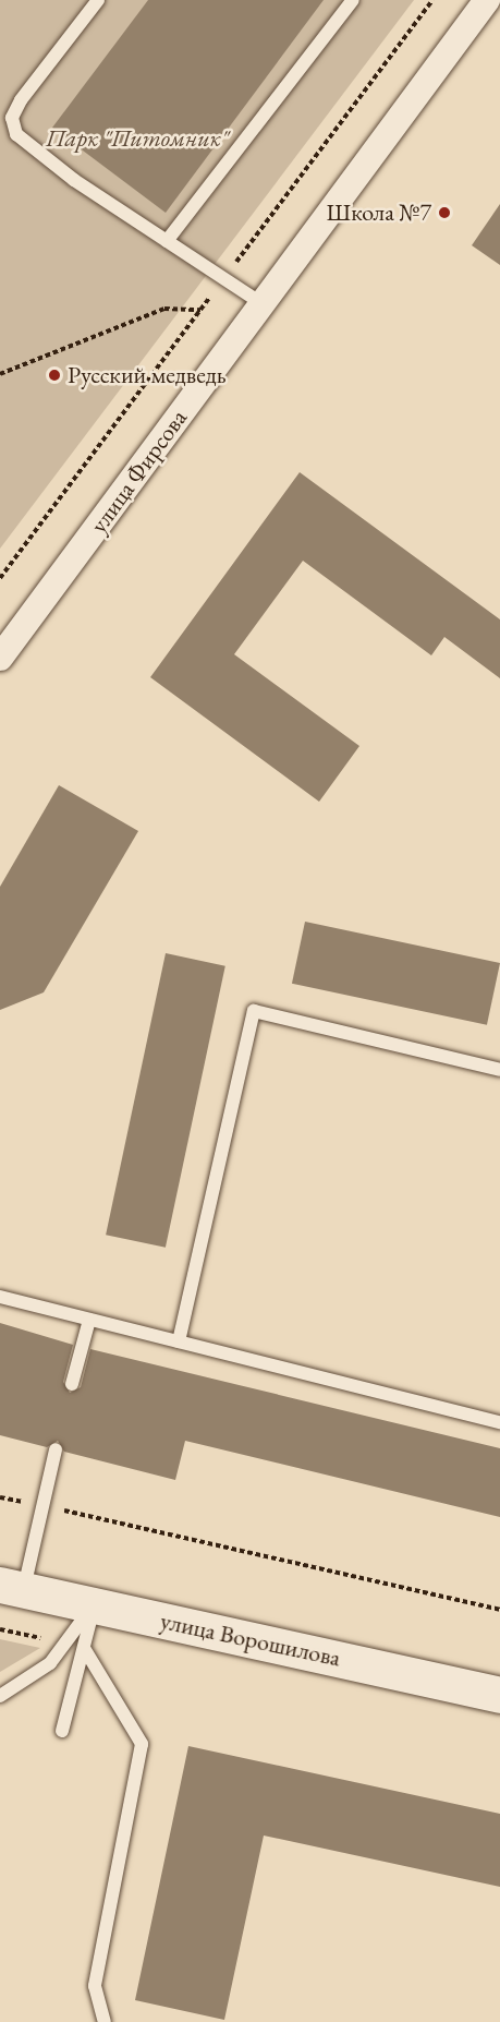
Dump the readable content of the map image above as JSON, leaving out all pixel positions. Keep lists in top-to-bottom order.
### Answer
{
  "streets": {
    "main road": ["улица Ворошилова"],
    "street": ["улица Фирсова"]
  },
  "parks": ["Парк \"Питомник\""],
  "places": ["Школа №7", "Русский медведь"]
}
